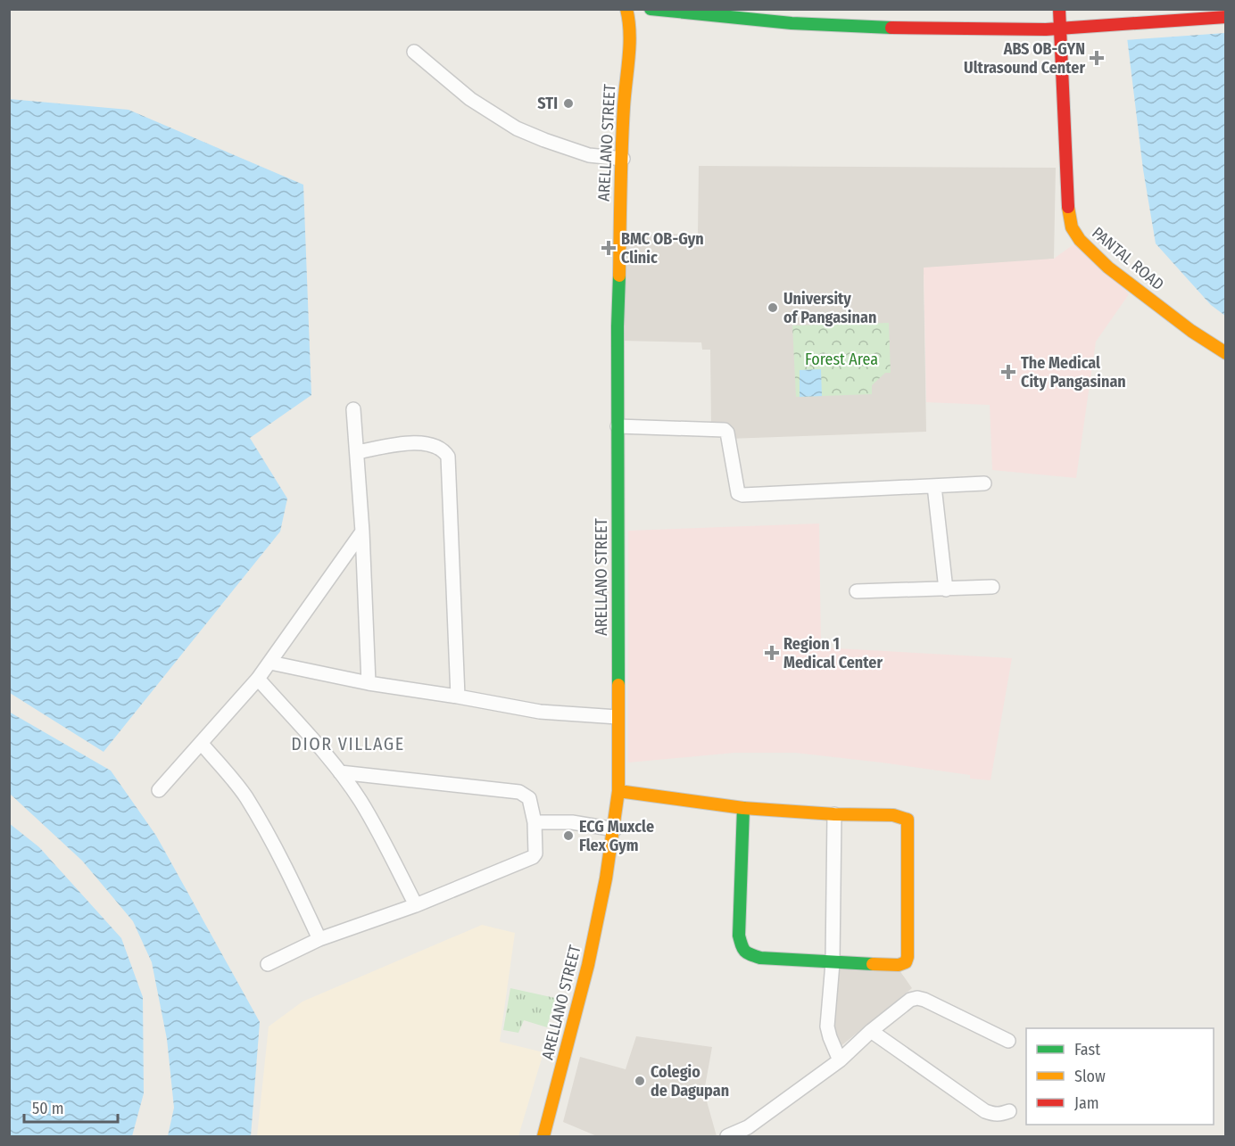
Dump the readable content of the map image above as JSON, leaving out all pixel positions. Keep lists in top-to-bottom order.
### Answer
{
  "streets": {
    "main road": ["ARELLANO STREET", "PANTAL ROAD"]
  },
  "districts": ["DIOR VILLAGE"],
  "parks": ["Forest Area"],
  "places": {
    "health": [
      "ABS OB-GYN Ultrasound Center",
      "BMC OB-Gyn Clinic",
      "The Medical City Pangasinan",
      "Region 1 Medical Center"
    ],
    "other": [
      "STI",
      "University of Pangasinan",
      "ECG Muxcle Flex Gym",
      "Colegio de Dagupan"
    ]
  },
  "legend": ["Fast", "Slow", "Jam"],
  "scale_bar": "50 m"
}
